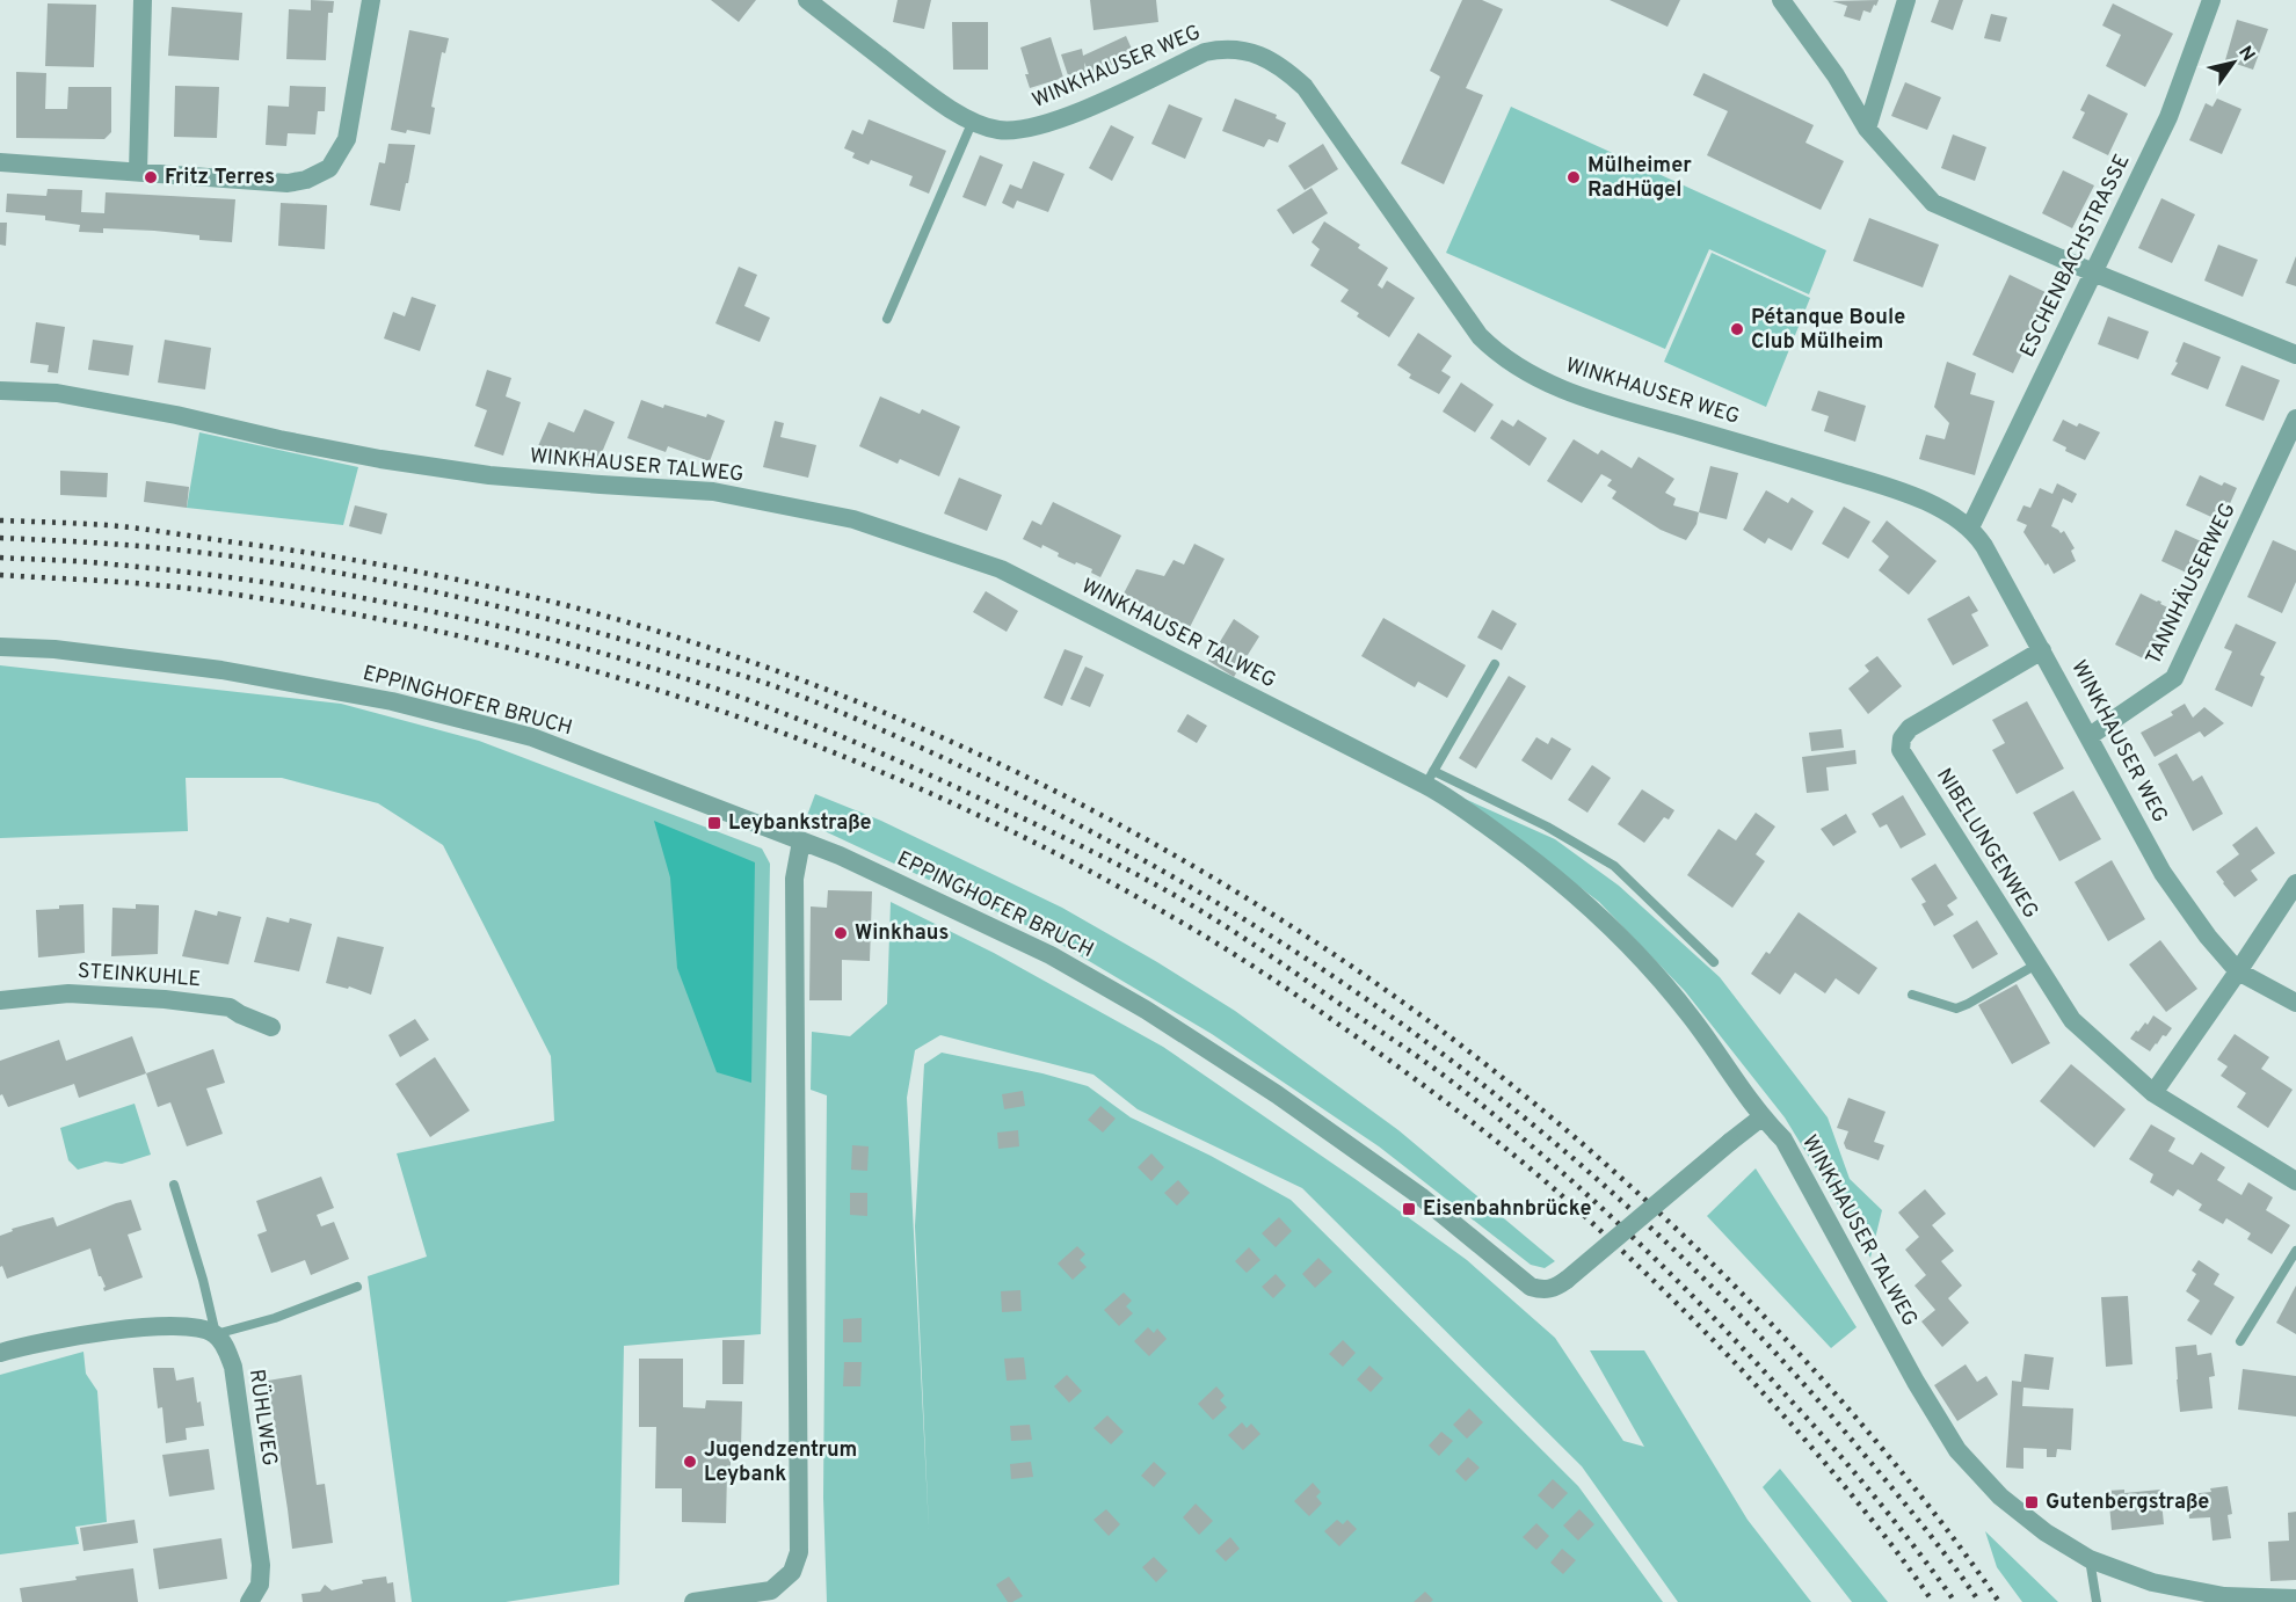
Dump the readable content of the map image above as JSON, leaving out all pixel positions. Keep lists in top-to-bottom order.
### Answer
{
  "streets": {
    "street": [
      "WINKHAUSER WEG",
      "ESCHENBACHSTRASSE",
      "WINKHAUSER TALWEG",
      "TANNHÄUSERWEG",
      "EPPINGHOFER BRUCH",
      "NIBELUNGENWEG",
      "STEINKUHLE",
      "RÜHLWEG"
    ]
  },
  "crossings": [
    ["WINKHAUSER WEG", "ESCHENBACHSTRASSE"],
    ["WINKHAUSER WEG", "TANNHÄUSERWEG"],
    ["WINKHAUSER WEG", "NIBELUNGENWEG"],
    ["WINKHAUSER TALWEG", "EPPINGHOFER BRUCH"]
  ],
  "places": {
    "other": [
      "Fritz Terres",
      "Mülheimer RadHügel",
      "Pétanque Boule Club Mülheim",
      "Winkhaus",
      "Jugendzentrum Leybank"
    ],
    "transit": ["Leybankstraße", "Eisenbahnbrücke", "Gutenbergstraße"]
  },
  "north": "top right"
}
